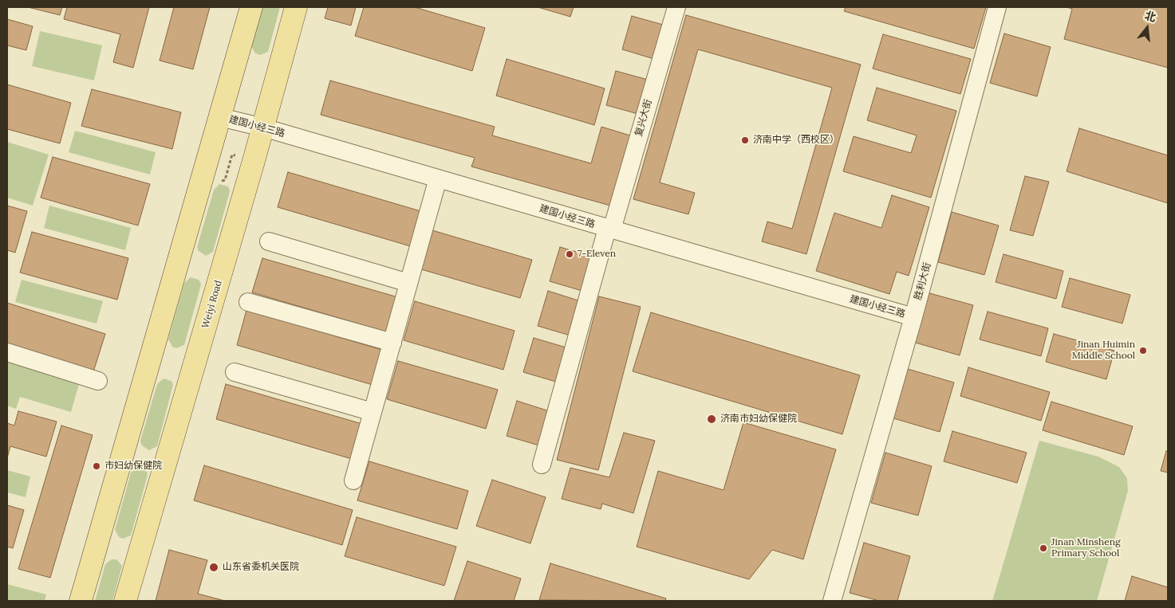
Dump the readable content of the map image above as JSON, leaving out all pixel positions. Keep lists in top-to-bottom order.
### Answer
{
  "streets": {
    "main road": ["Weiyi Road"],
    "street": ["复兴大街", "建国小经三路", "胜利大街"]
  },
  "crossings": [
    ["复兴大街", "建国小经三路"],
    ["建国小经三路", "胜利大街"],
    ["建国小经三路", "Weiyi Road"]
  ],
  "places": [
    "济南中学（西校区）",
    "7-Eleven",
    "Jinan Huimin Middle School",
    "济南市妇幼保健院",
    "市妇幼保健院",
    "Jinan Minsheng Primary School",
    "山东省委机关医院"
  ],
  "north": "top"
}
